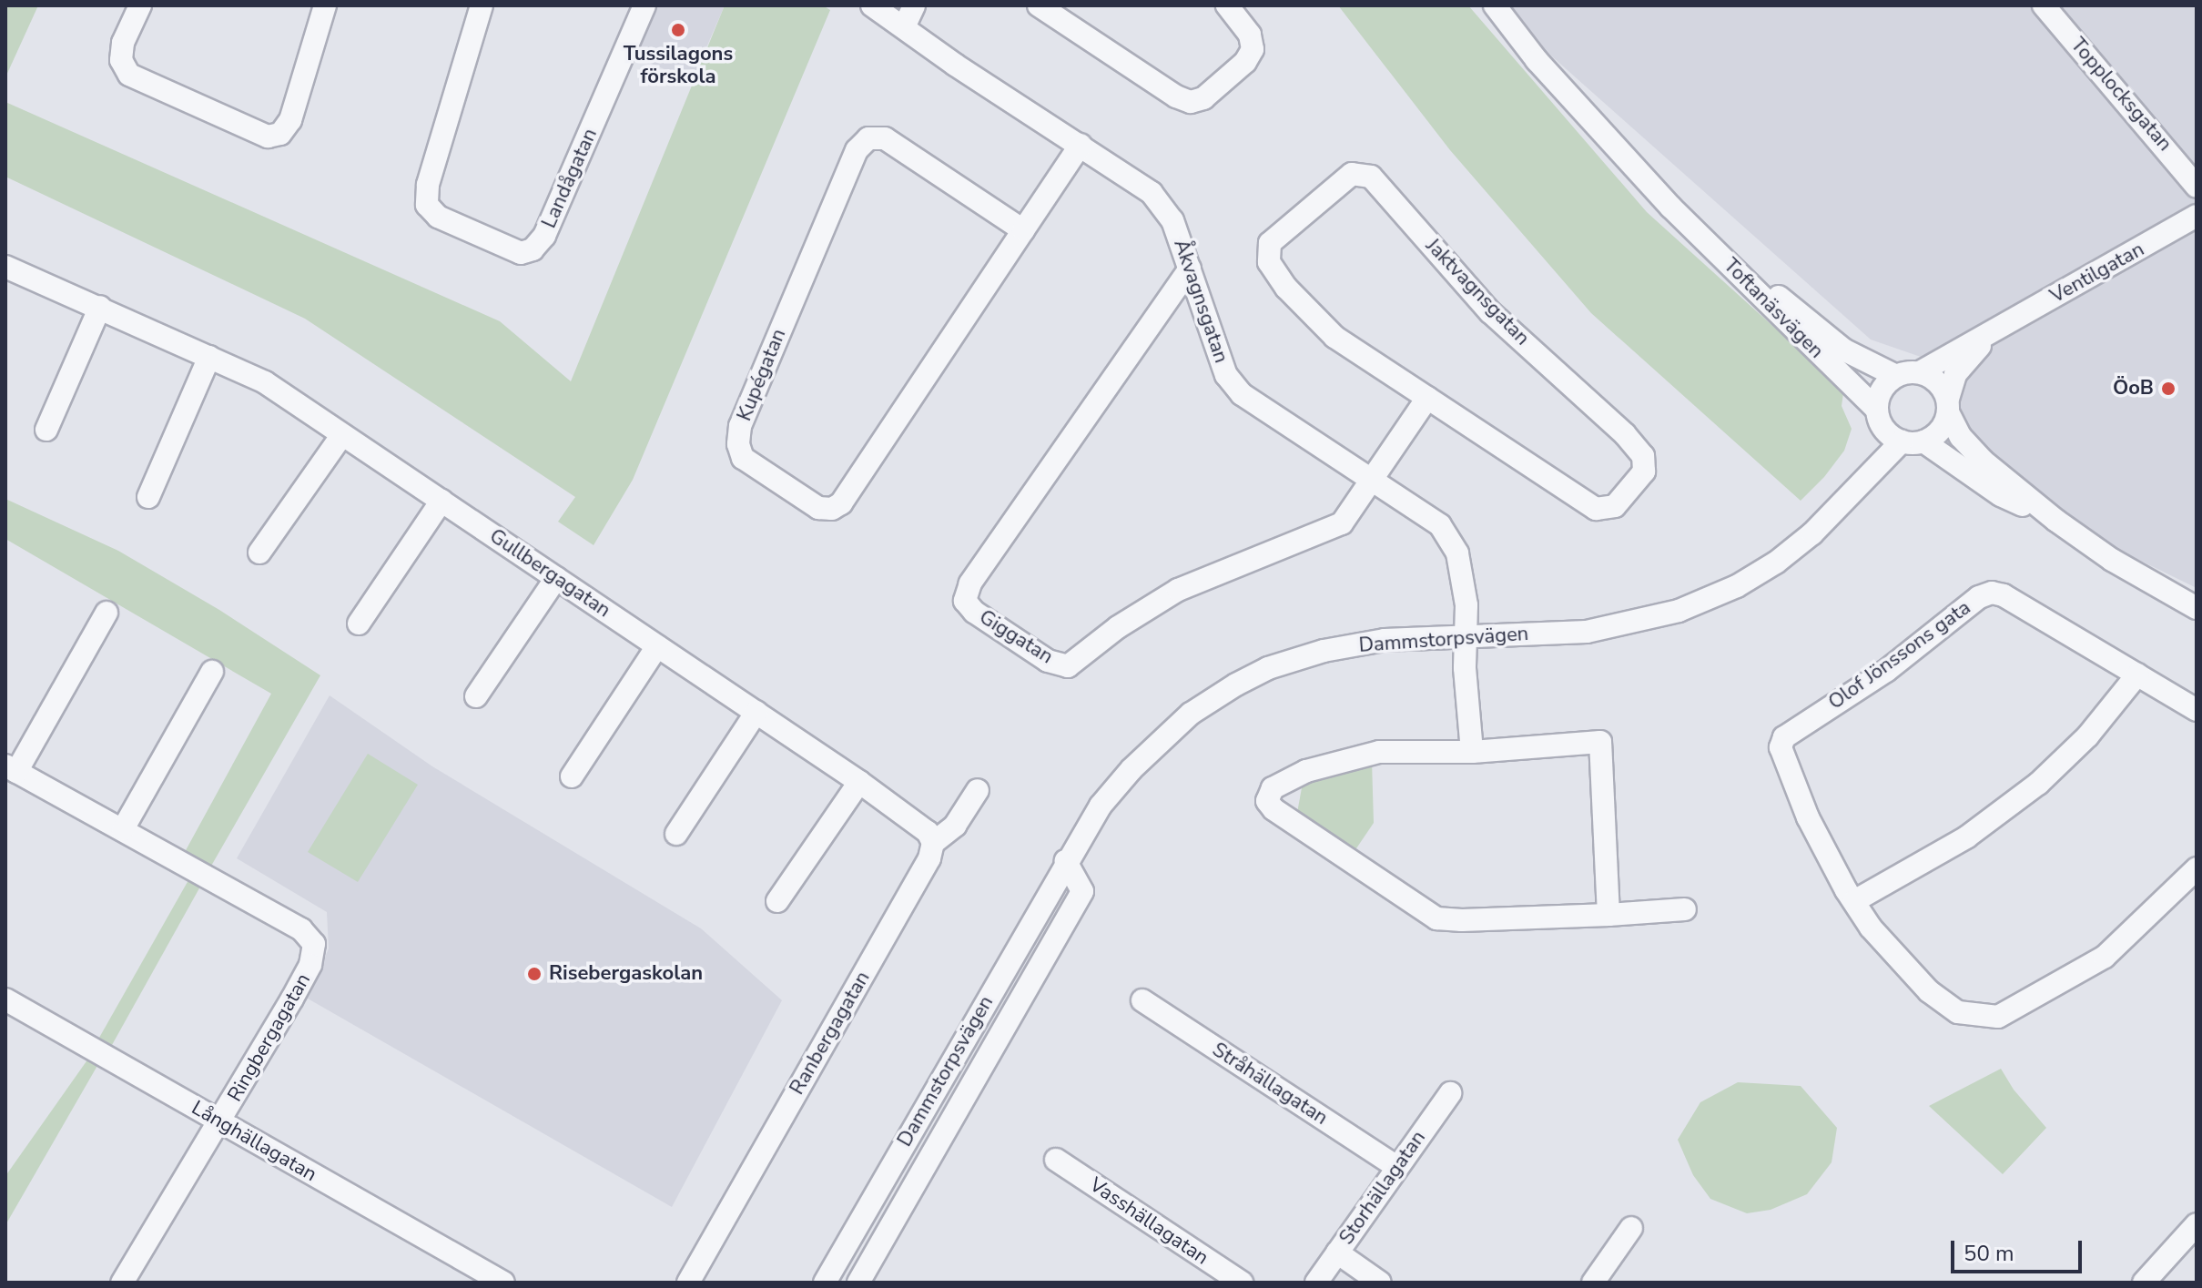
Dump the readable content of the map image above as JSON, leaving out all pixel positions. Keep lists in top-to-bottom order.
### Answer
{
  "streets": {
    "street": [
      "Topplocksgatan",
      "Landågatan",
      "Ventilgatan",
      "Jaktvagnsgatan",
      "Åkvagnsgatan",
      "Toftanäsvägen",
      "Kupégatan",
      "Gullbergagatan",
      "Giggatan",
      "Dammstorpsvägen",
      "Olof Jönssons gata",
      "Ranbergagatan",
      "Ringbergagatan",
      "Stråhällagatan",
      "Långhällagatan",
      "Storhällagatan",
      "Vasshällagatan"
    ]
  },
  "crossings": [
    ["Ventilgatan", "Toftanäsvägen"],
    ["Ventilgatan", "Dammstorpsvägen"],
    ["Åkvagnsgatan", "Kupégatan"],
    ["Åkvagnsgatan", "Giggatan"],
    ["Åkvagnsgatan", "Dammstorpsvägen"],
    ["Toftanäsvägen", "Dammstorpsvägen"],
    ["Gullbergagatan", "Ranbergagatan"],
    ["Ringbergagatan", "Långhällagatan"],
    ["Stråhällagatan", "Storhällagatan"]
  ],
  "places": ["Tussilagons förskola", "ÖoB", "Risebergaskolan"],
  "scale_bar": "50 m"
}
